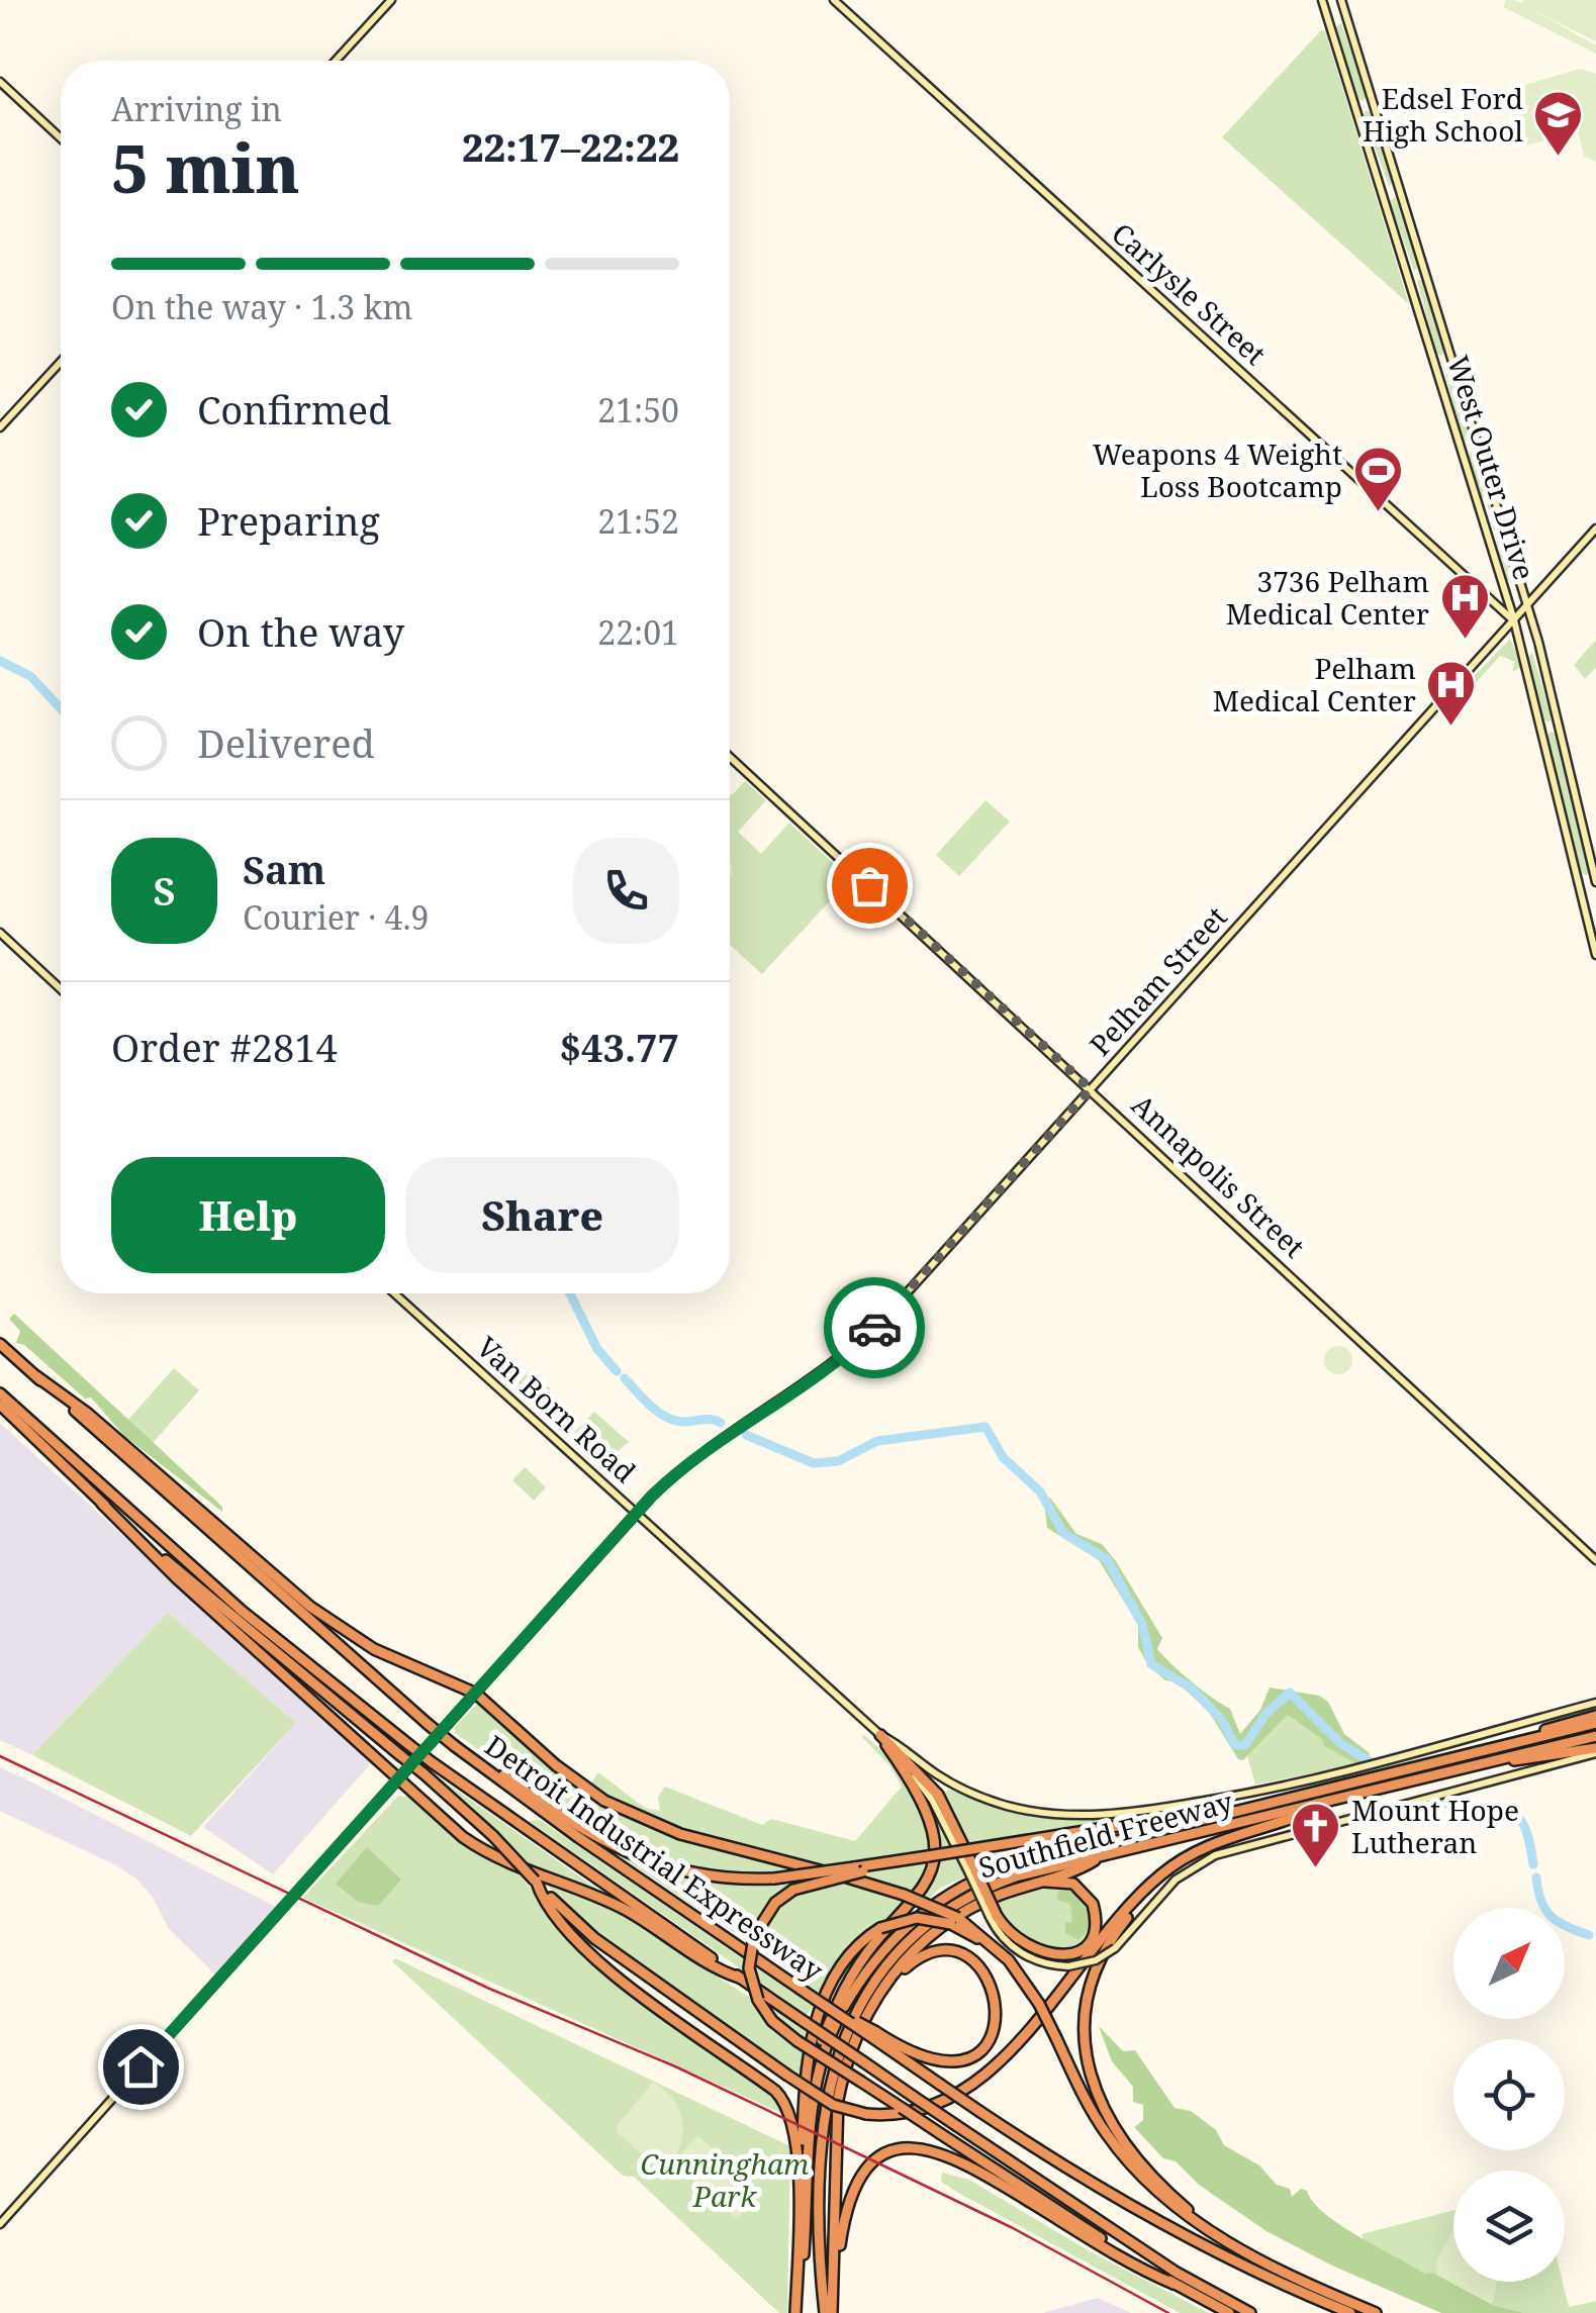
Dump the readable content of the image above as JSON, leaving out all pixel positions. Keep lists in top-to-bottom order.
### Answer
{
  "streets": {
    "highway": ["Southfield Freeway", "Detroit Industrial Expressway"],
    "main road": [
      "Carlysle Street",
      "West Outer Drive",
      "Pelham Street",
      "Annapolis Street",
      "Van Born Road"
    ]
  },
  "crossings": [
    ["Carlysle Street", "West Outer Drive"],
    ["Carlysle Street", "Pelham Street"],
    ["West Outer Drive", "Pelham Street"],
    ["Pelham Street", "Annapolis Street"],
    ["Pelham Street", "Van Born Road"],
    ["Southfield Freeway", "Detroit Industrial Expressway"]
  ],
  "parks": ["Cunningham Park"],
  "places": {
    "school or university": ["Edsel Ford High School"],
    "sports": ["Weapons 4 Weight Loss Bootcamp"],
    "hospital": ["3736 Pelham Medical Center", "Pelham Medical Center"],
    "church": ["Mount Hope Lutheran"]
  },
  "north": "top right",
  "page": {
    "heading": ["5 min", "Arriving in", "22:17–22:22"],
    "panel": [
      "Sam",
      "Courier · 4.9",
      "Order #2814",
      "$43.77"
    ],
    "bar": "On the way · 1.3 km",
    "list": [
      ["Confirmed", "21:50"],
      ["Preparing", "21:52"],
      ["On the way", "22:01"],
      "Delivered"
    ],
    "round": "S",
    "buttons": ["Help", "Share"]
  }
}
